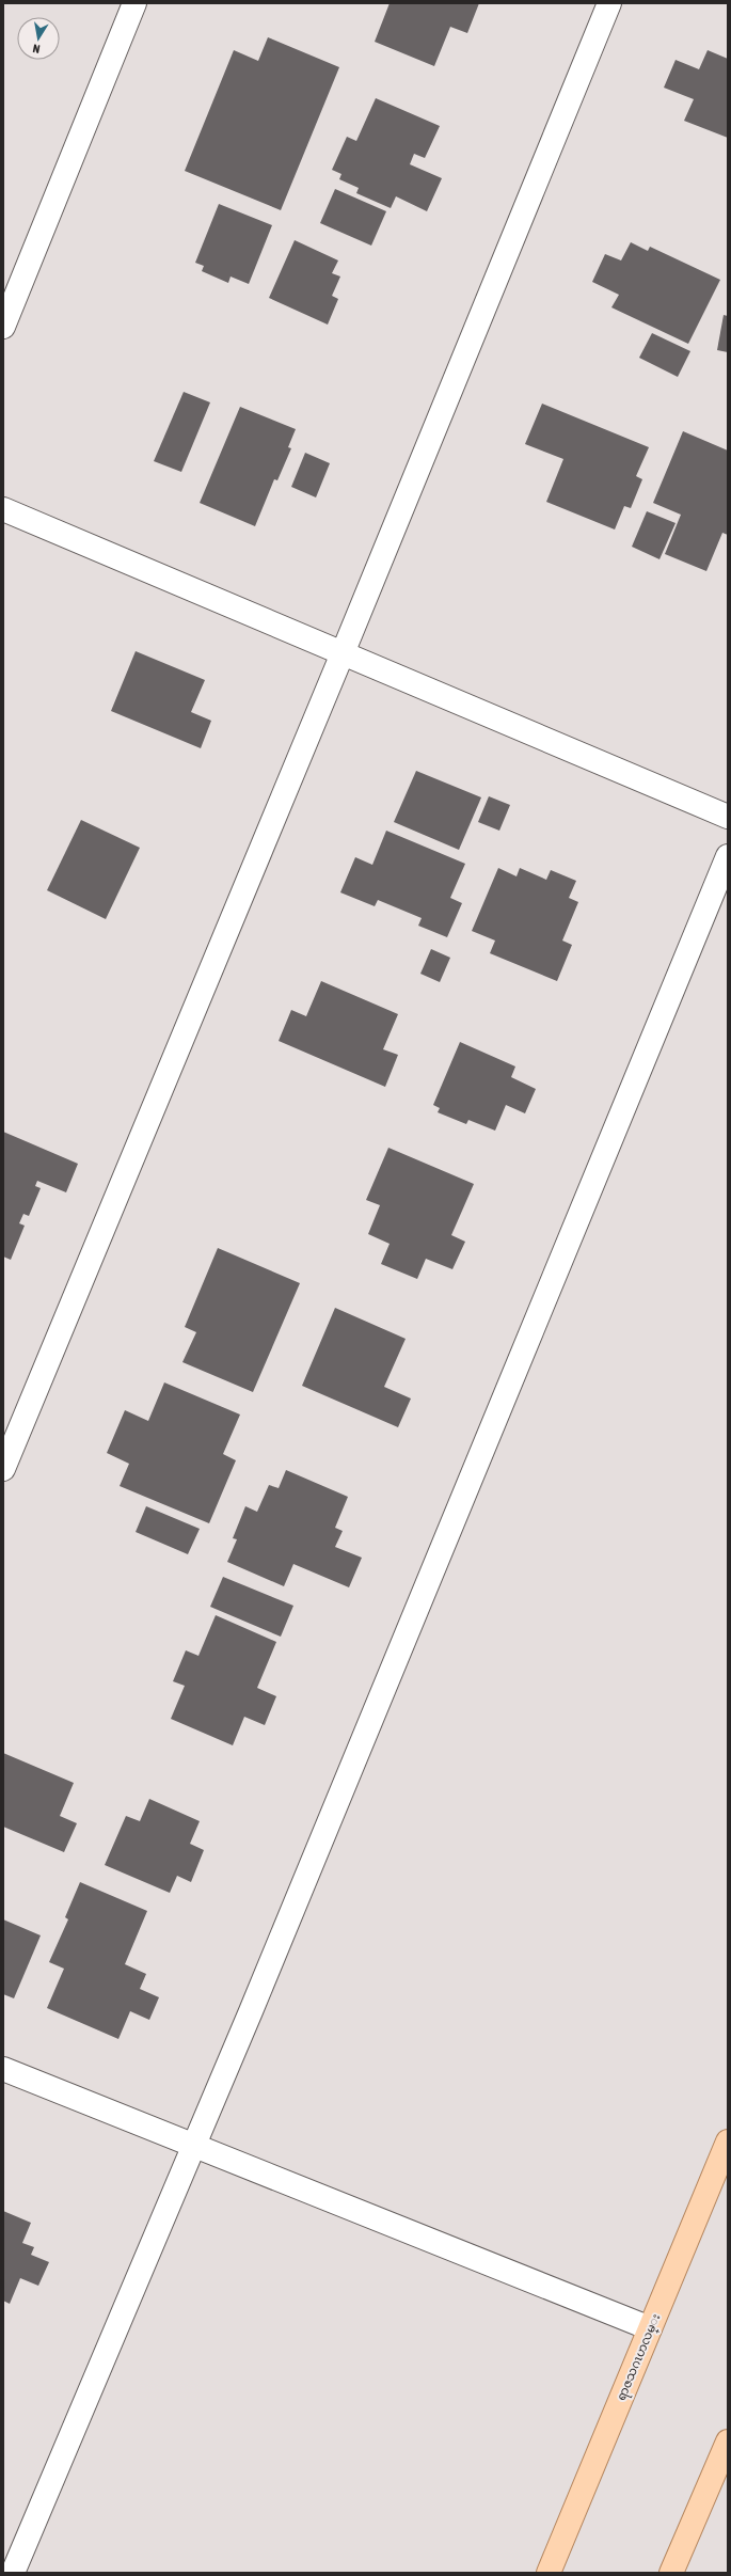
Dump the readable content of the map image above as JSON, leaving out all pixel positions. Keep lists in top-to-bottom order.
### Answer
{
  "streets": {
    "main road": ["ရာဇသဂၤဟလမ္း"]
  },
  "north": "bottom"
}
